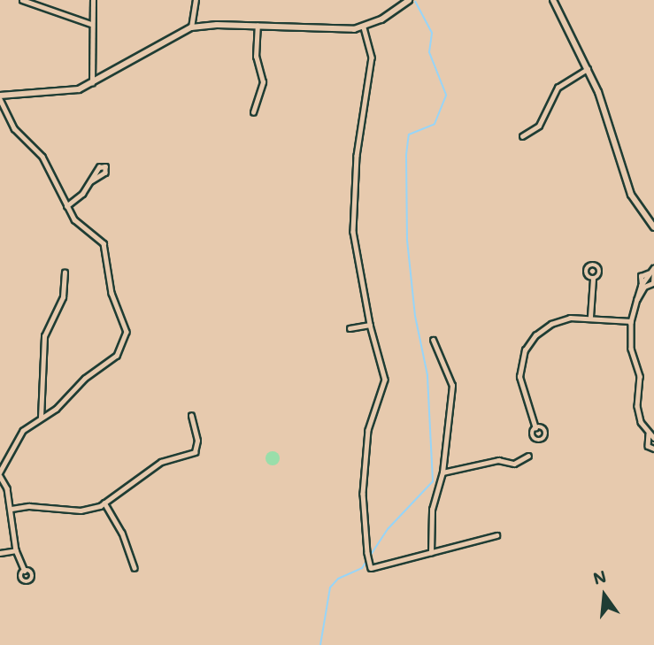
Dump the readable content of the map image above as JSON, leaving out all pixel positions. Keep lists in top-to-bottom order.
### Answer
{
  "north": "top"
}
